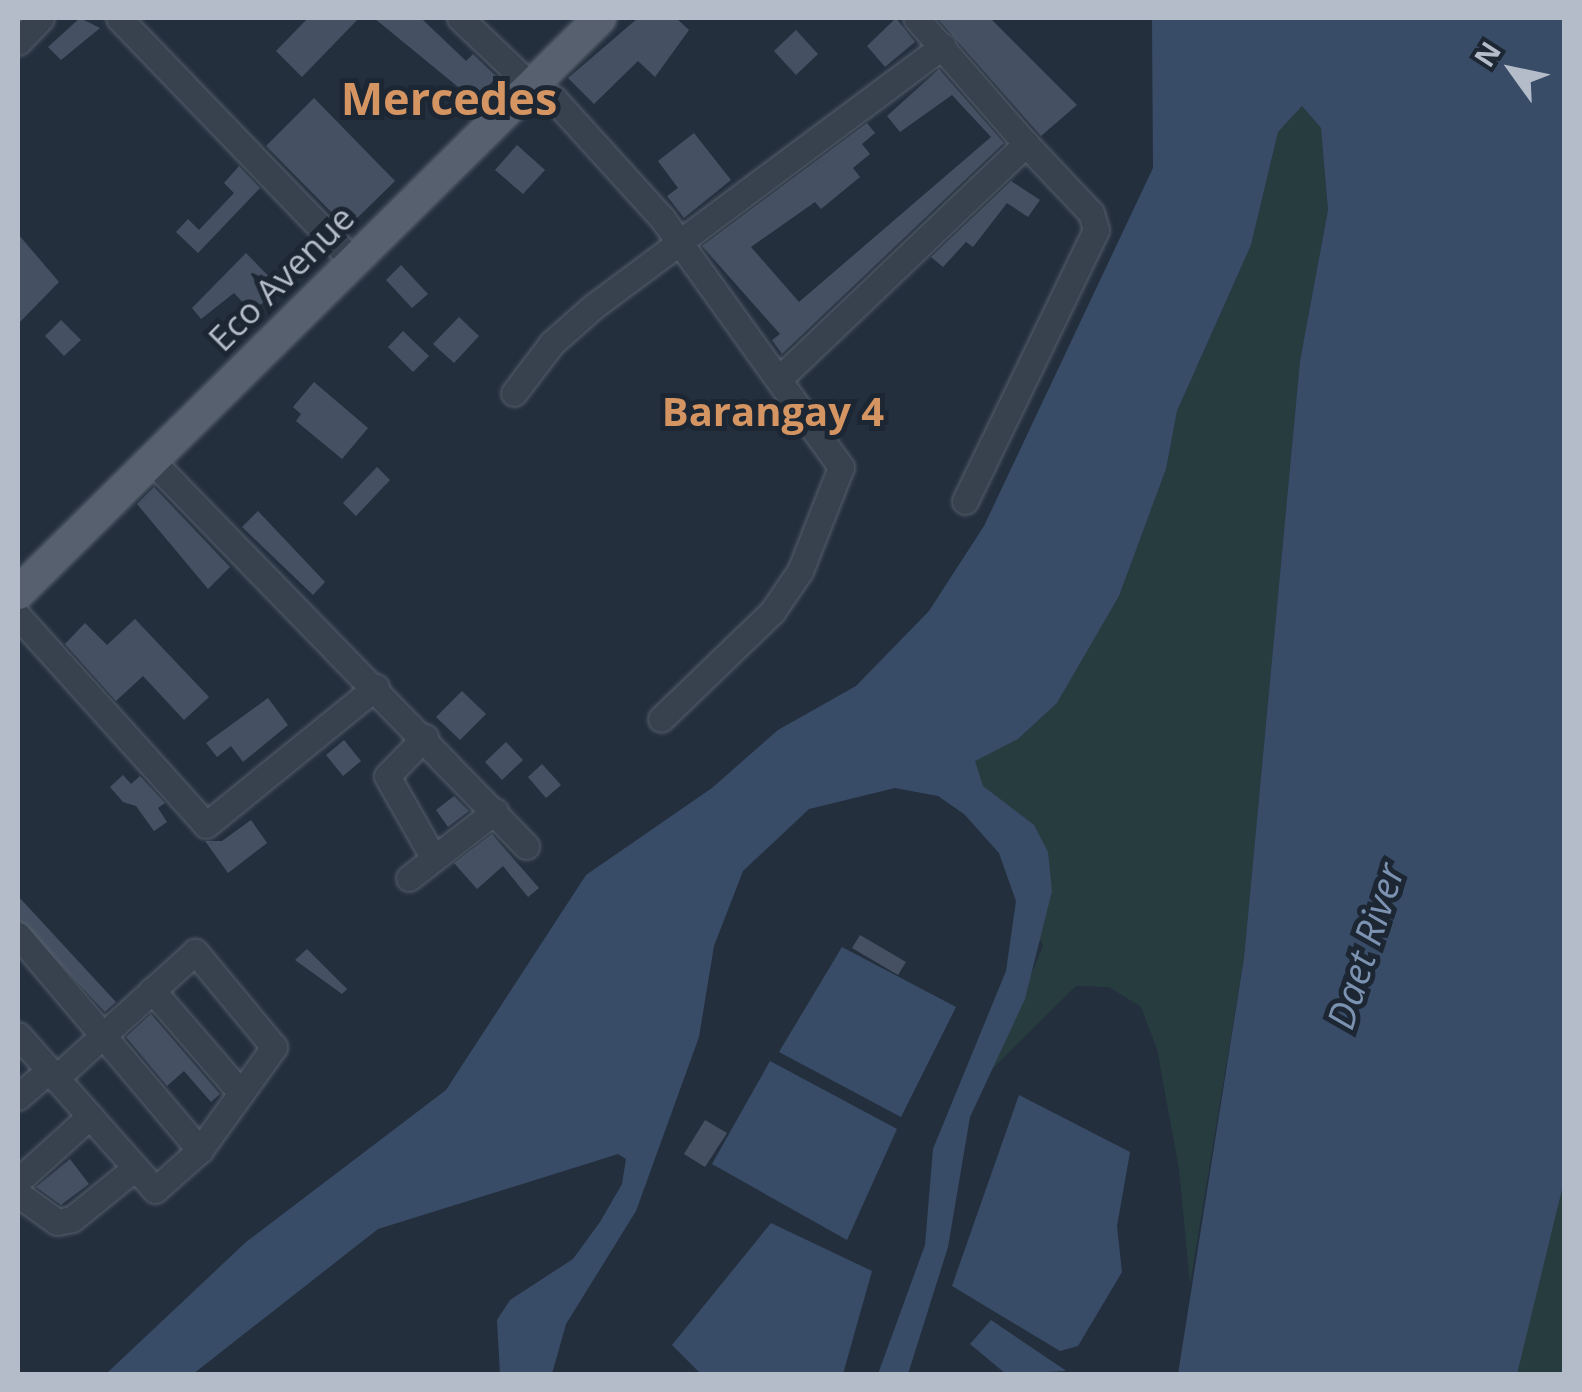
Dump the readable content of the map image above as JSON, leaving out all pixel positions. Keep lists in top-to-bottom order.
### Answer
{
  "streets": {
    "main road": ["Eco Avenue"]
  },
  "districts": ["Mercedes", "Barangay 4"],
  "water": ["Daet River"],
  "north": "top left"
}
